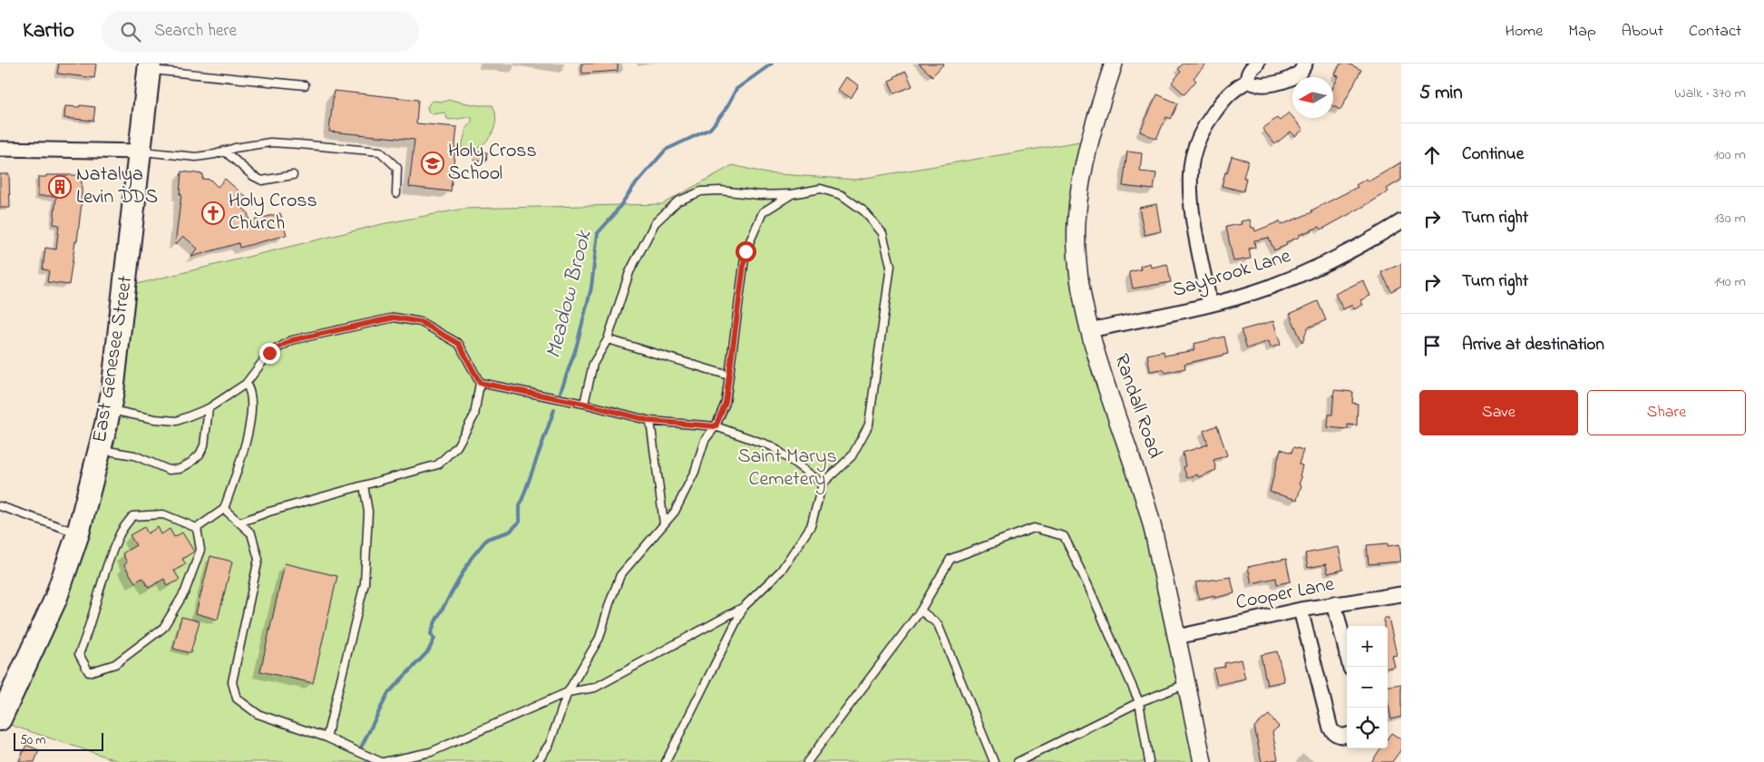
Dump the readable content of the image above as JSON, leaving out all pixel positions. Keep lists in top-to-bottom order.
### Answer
{
  "streets": {
    "main road": ["East Genesee Street"],
    "street": ["Saybrook Lane", "Randall Road", "Cooper Lane"]
  },
  "crossings": [
    ["Saybrook Lane", "Randall Road"],
    ["Randall Road", "Cooper Lane"]
  ],
  "water": ["Meadow Brook"],
  "parks": ["Saint Marys Cemetery"],
  "places": {
    "school or university": ["Holy Cross School"],
    "building": ["Natalya Levin DDS"],
    "church": ["Holy Cross Church"]
  },
  "scale_bar": "50 m",
  "north": "left",
  "page": {
    "header": "Kartio",
    "search": "Search here",
    "nav": [
      "Home",
      "Map",
      "About",
      "Contact"
    ],
    "heading": ["5 min", "Walk · 370 m"],
    "list": [
      ["Continue", "100 m"],
      ["Turn right", "130 m"],
      ["Turn right", "140 m"],
      "Arrive at destination"
    ],
    "buttons": ["Save", "Share"],
    "map_buttons": ["+", "−"],
    "scale": "50 m"
  }
}
